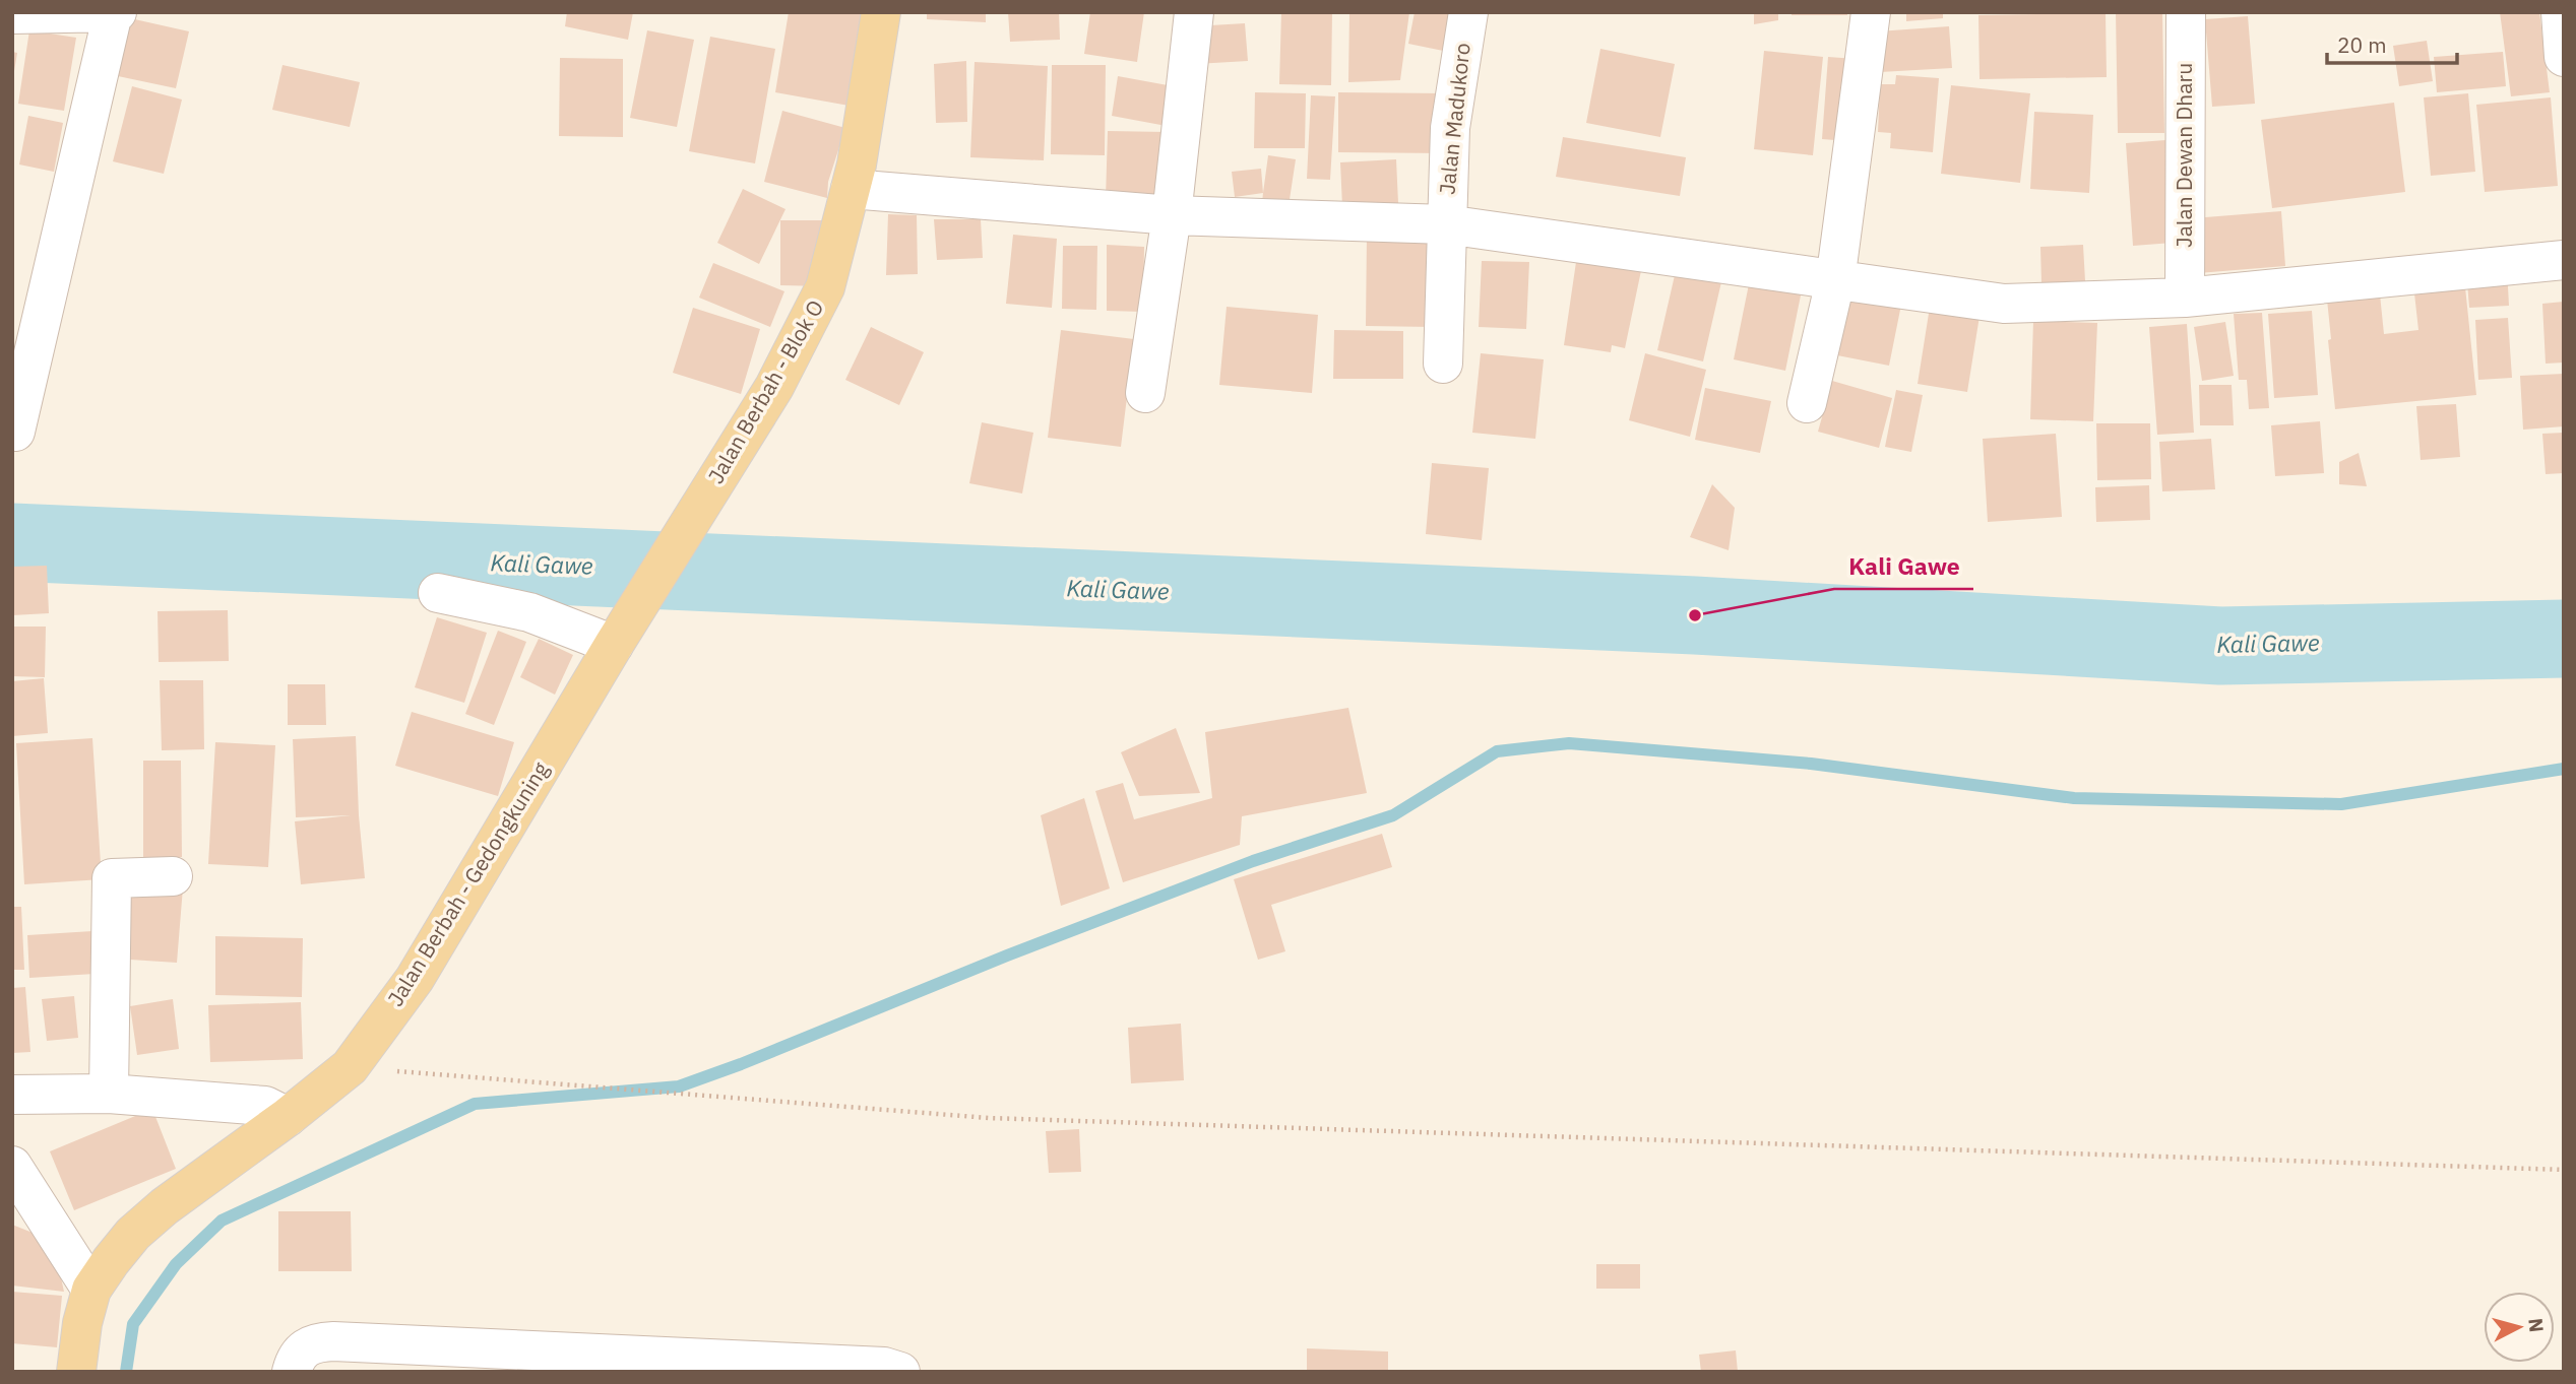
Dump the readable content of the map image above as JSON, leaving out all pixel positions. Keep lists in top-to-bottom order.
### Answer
{
  "streets": {
    "main road": ["Jalan Berbah - Blok O", "Jalan Berbah - Gedongkuning"],
    "street": ["Jalan Madukoro", "Jalan Dewan Dharu"]
  },
  "crossings": [
    ["Jalan Berbah - Blok O", "Jalan Berbah - Gedongkuning"]
  ],
  "water": ["Kali Gawe"],
  "places": ["Kali Gawe"],
  "scale_bar": "20 m",
  "north": "right"
}
